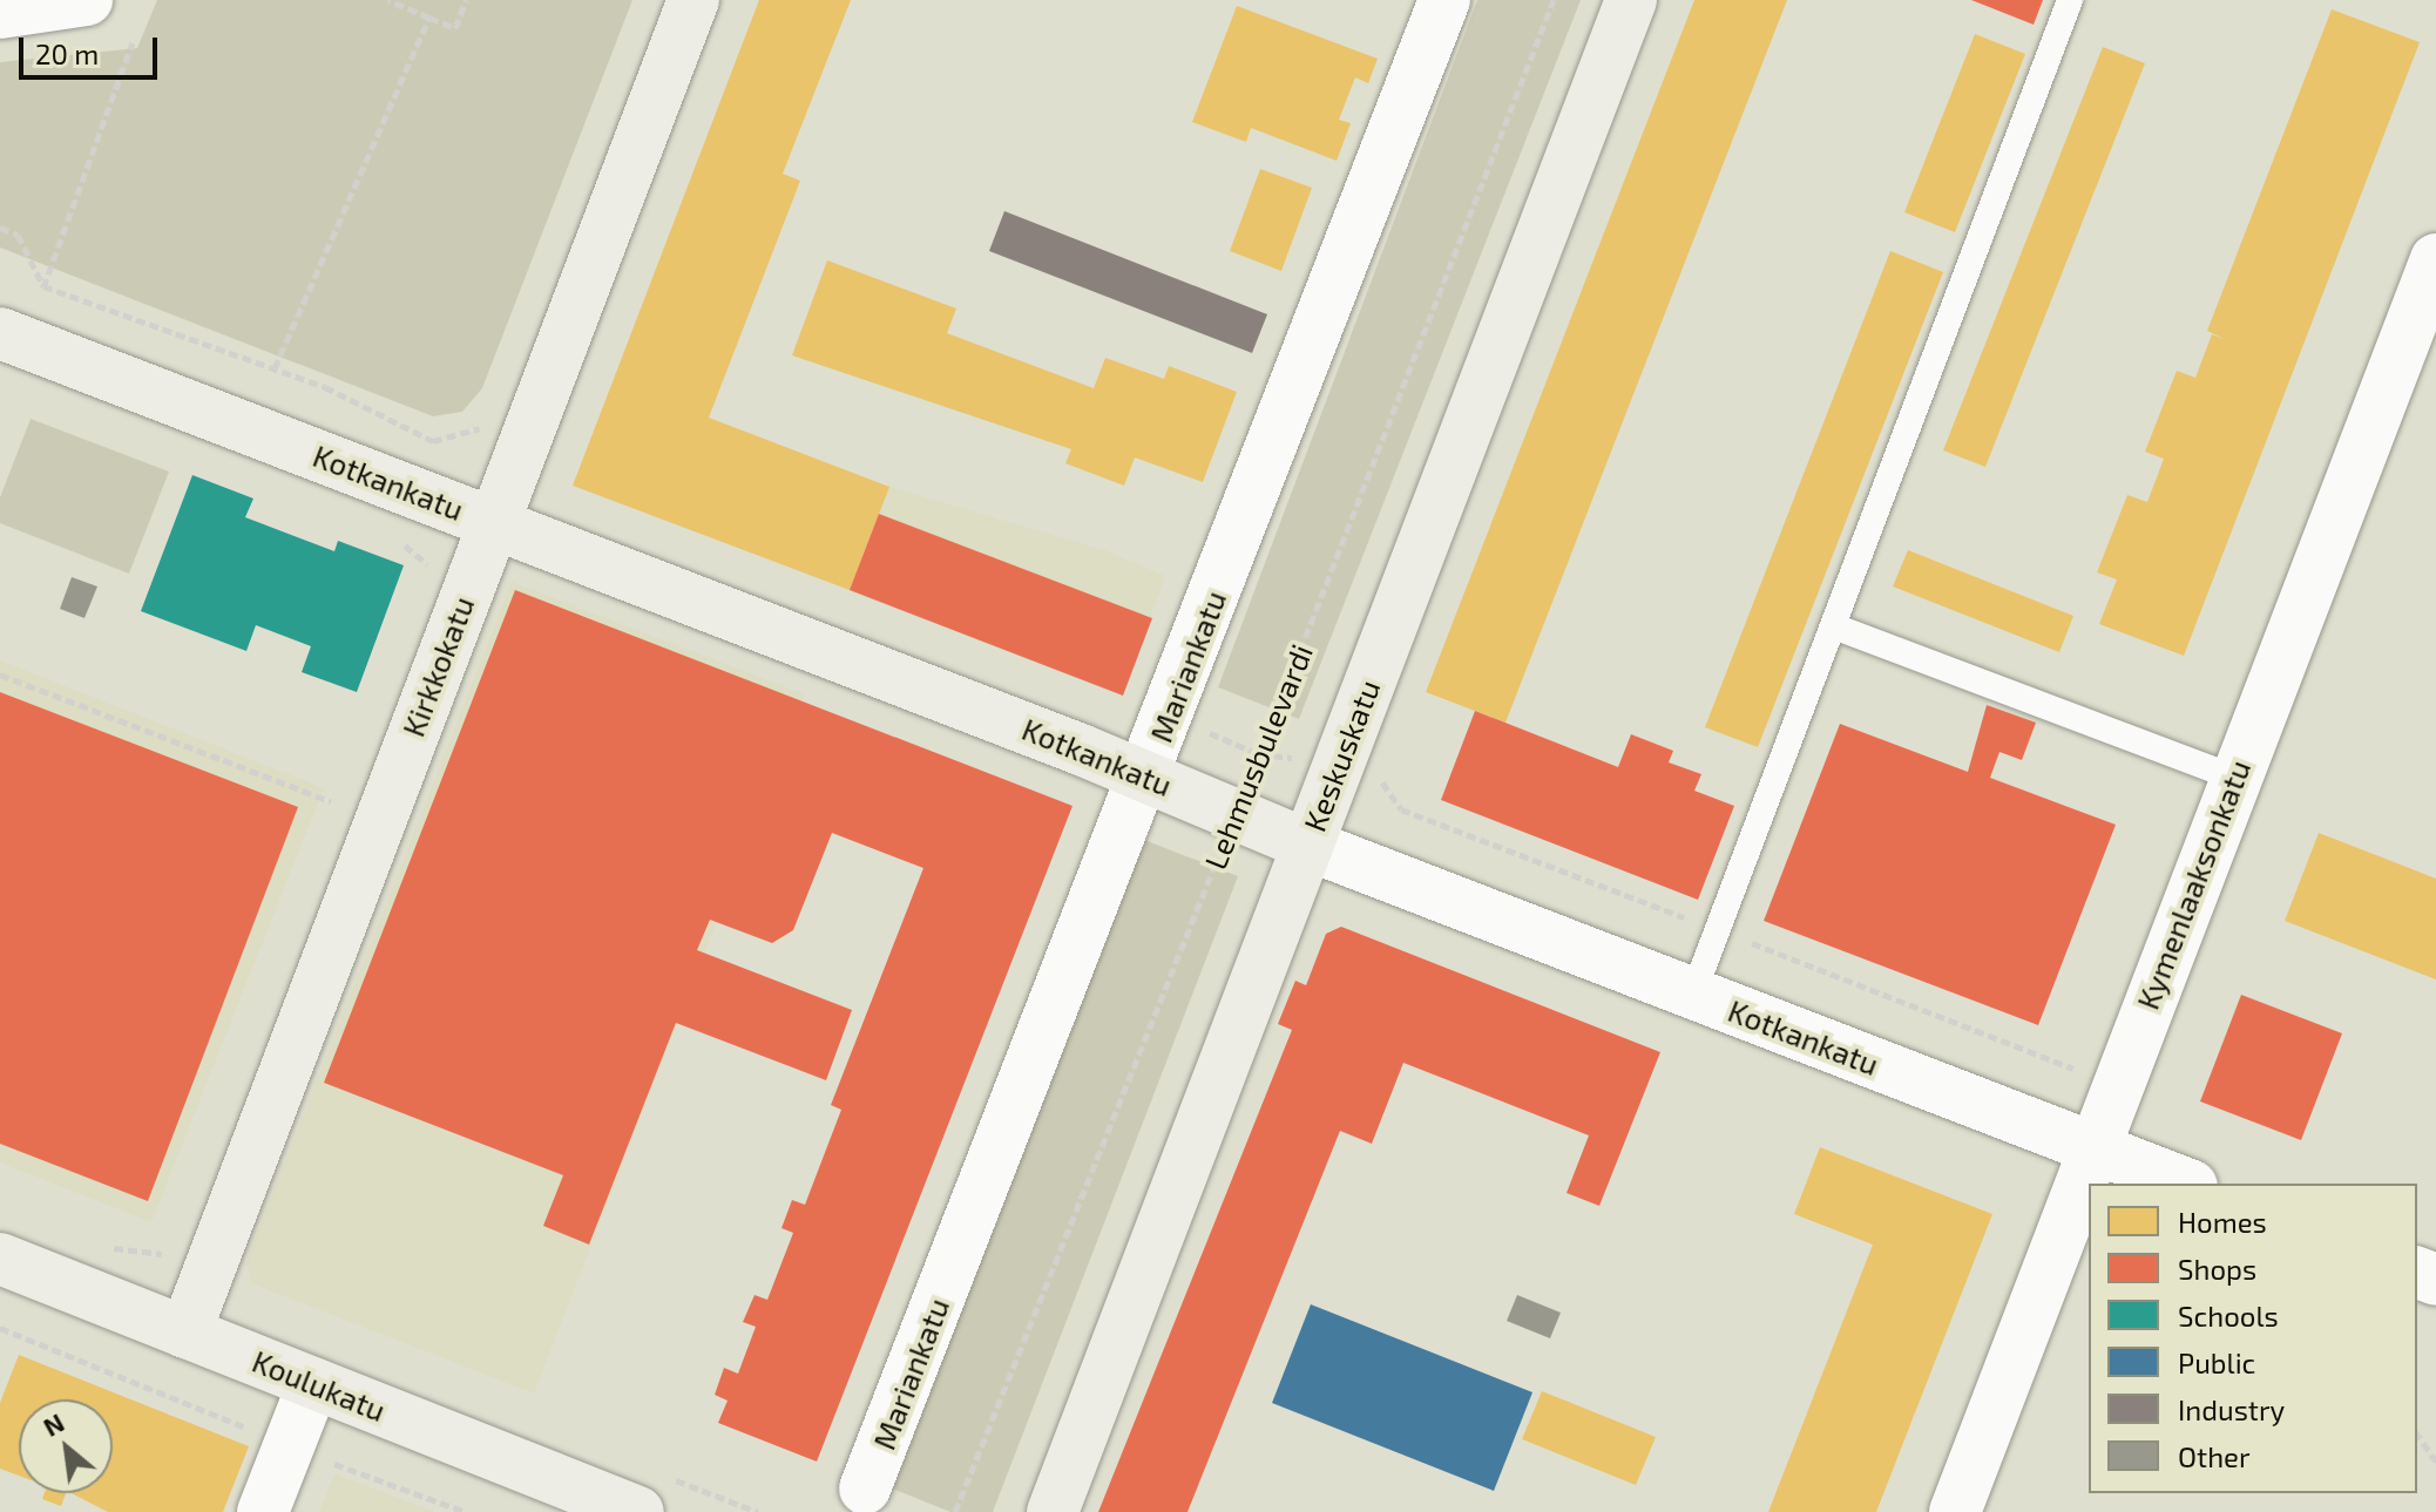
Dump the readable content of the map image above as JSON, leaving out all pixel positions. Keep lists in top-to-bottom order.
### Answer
{
  "streets": {
    "main road": [
      "Kotkankatu",
      "Kirkkokatu",
      "Keskuskatu",
      "Koulukatu"
    ],
    "street": ["Mariankatu", "Kymenlaaksonkatu"],
    "path": ["Lehmusbulevardi"]
  },
  "crossings": [
    ["Kotkankatu", "Kirkkokatu"],
    ["Kotkankatu", "Mariankatu"],
    ["Kotkankatu", "Keskuskatu"],
    ["Kotkankatu", "Lehmusbulevardi"],
    ["Kotkankatu", "Kymenlaaksonkatu"],
    ["Kirkkokatu", "Koulukatu"]
  ],
  "legend": [
    "Homes",
    "Shops",
    "Schools",
    "Public",
    "Industry",
    "Other"
  ],
  "scale_bar": "20 m",
  "north": "top left"
}
